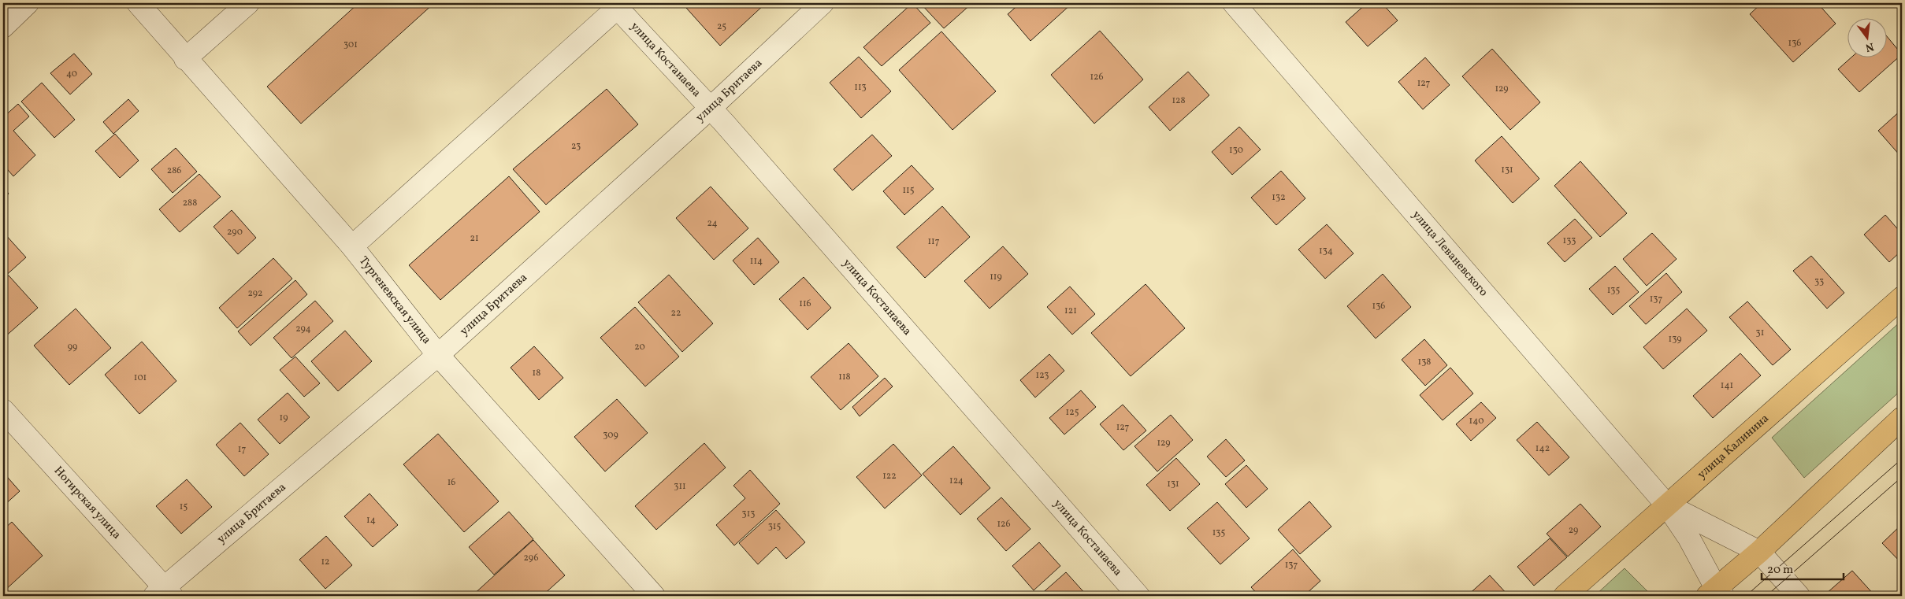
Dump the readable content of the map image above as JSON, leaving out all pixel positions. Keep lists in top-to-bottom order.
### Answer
{
  "streets": {
    "main road": ["улица Калинина"],
    "street": [
      "улица Костанаева",
      "улица Бритаева",
      "улица Леваневского",
      "Тургеневская улица",
      "Ногирская улица"
    ]
  },
  "crossings": [
    ["улица Костанаева", "улица Бритаева"],
    ["улица Бритаева", "Тургеневская улица"],
    ["улица Бритаева", "Ногирская улица"],
    ["улица Леваневского", "улица Калинина"]
  ],
  "house_numbers": [
    "25",
    "136",
    "301",
    "40",
    "126",
    "127",
    "113",
    "129",
    "128",
    "23",
    "130",
    "131",
    "286",
    "115",
    "132",
    "288",
    "24",
    "290",
    "21",
    "133",
    "117",
    "134",
    "114",
    "119",
    "33",
    "135",
    "292",
    "137",
    "116",
    "136",
    "121",
    "22",
    "294",
    "31",
    "139",
    "99",
    "20",
    "138",
    "18",
    "123",
    "118",
    "101",
    "141",
    "125",
    "19",
    "140",
    "127",
    "309",
    "129",
    "142",
    "17",
    "122",
    "124",
    "16",
    "131",
    "311",
    "15",
    "313",
    "14",
    "126",
    "315",
    "29",
    "135",
    "296",
    "12",
    "137"
  ],
  "scale_bar": "20 m",
  "north": "bottom"
}
